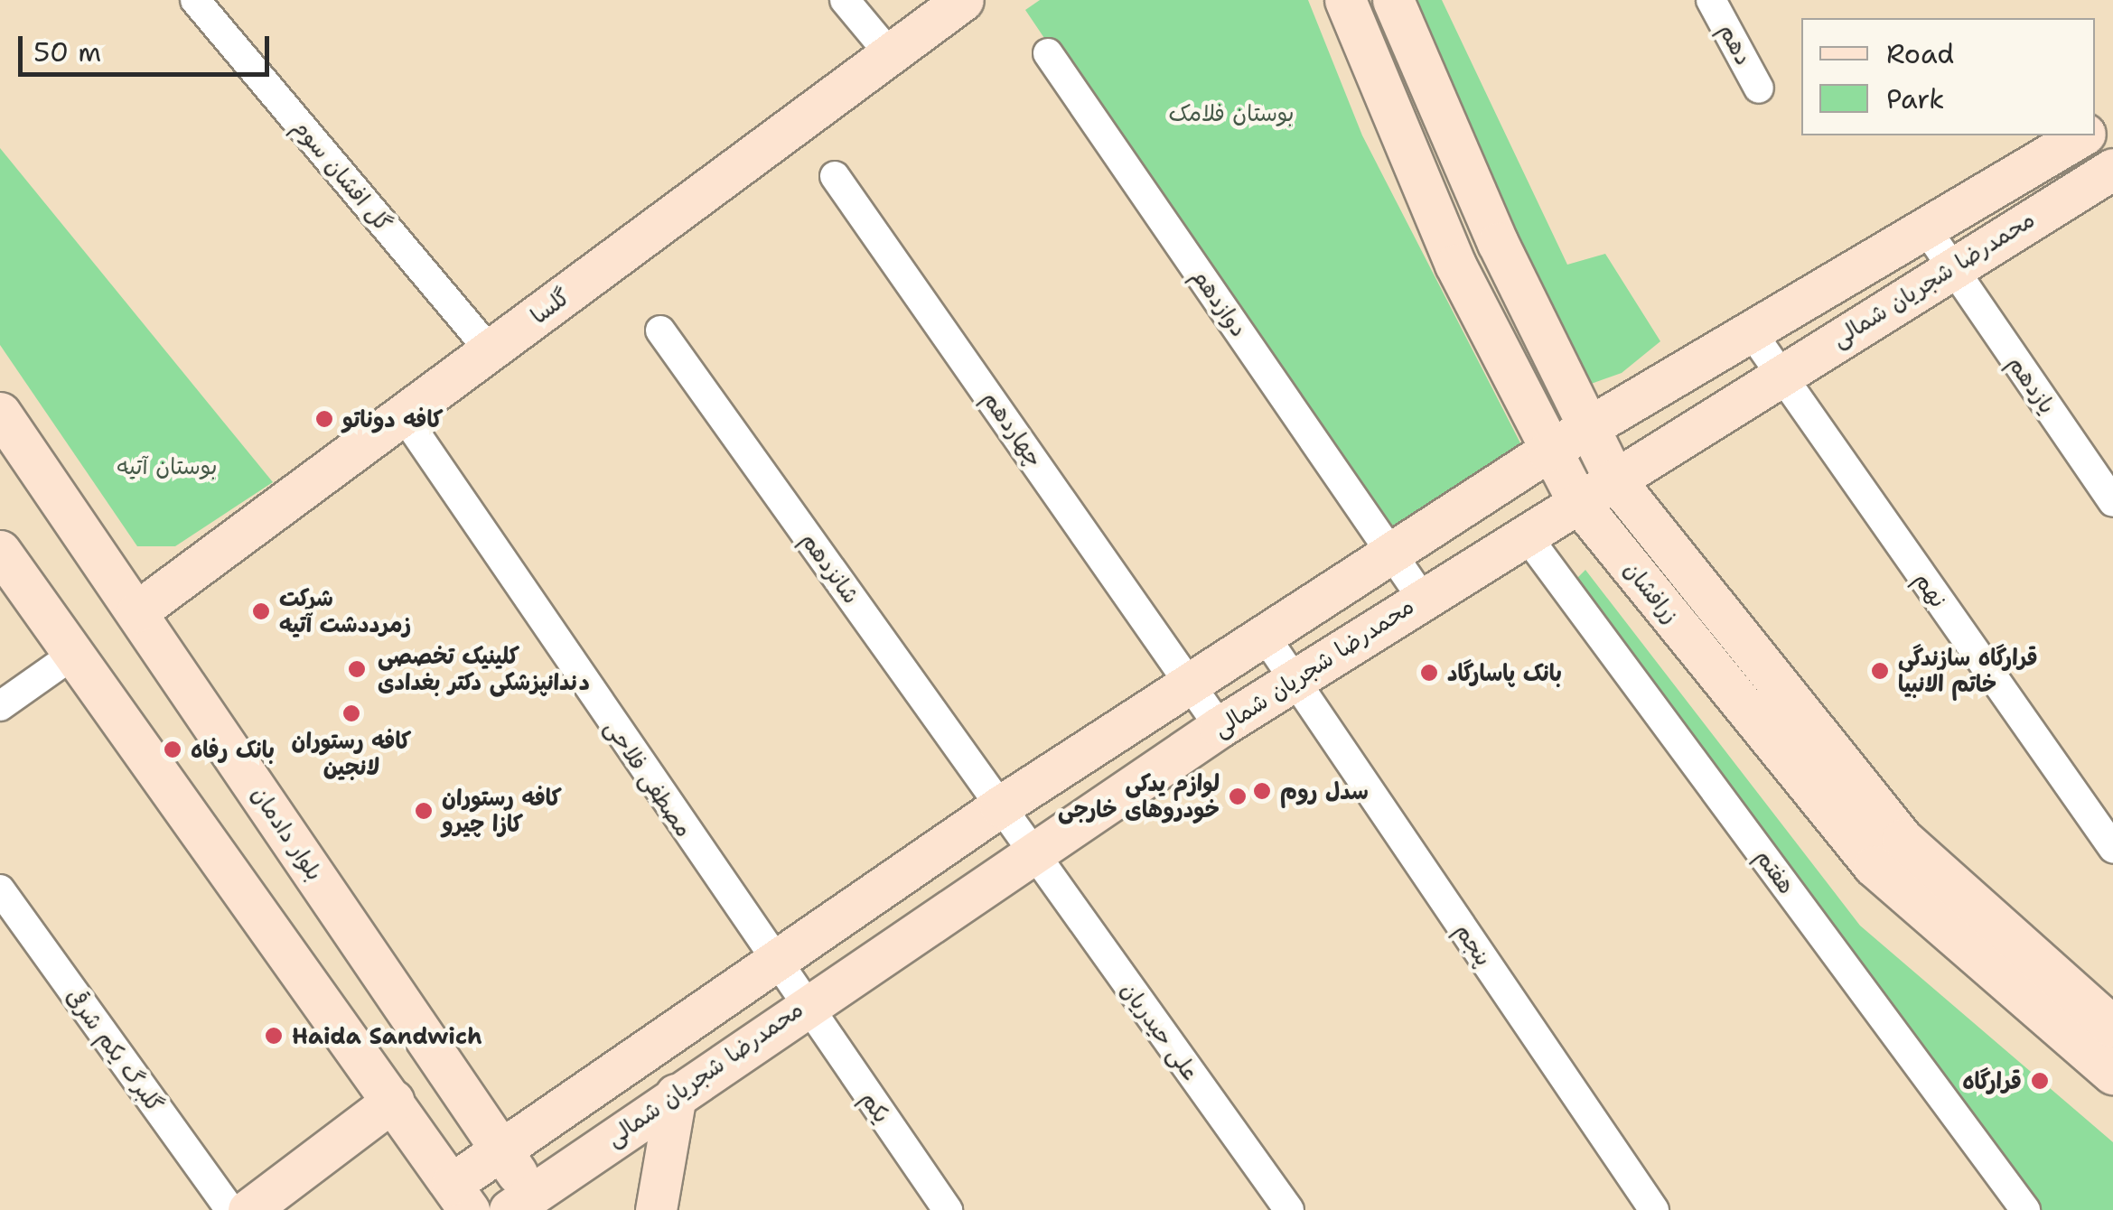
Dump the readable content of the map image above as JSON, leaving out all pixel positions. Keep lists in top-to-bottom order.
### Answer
{
  "streets": {
    "street": [
      "دهم",
      "گل افشان سوم",
      "محمدرضا شجریان شمالی",
      "دوازدهم",
      "گلسا",
      "یازدهم",
      "چهاردهم",
      "شانزدهم",
      "نهم",
      "زرافشان",
      "مصطفی فلاحی",
      "بلوار دادمان",
      "هفتم",
      "پنجم",
      "علی حیدریان",
      "گلبرگ یکم شرقی",
      "یکم"
    ]
  },
  "crossings": [
    ["گل افشان سوم", "گلسا"],
    ["محمدرضا شجریان شمالی", "دوازدهم"],
    ["محمدرضا شجریان شمالی", "یازدهم"],
    ["محمدرضا شجریان شمالی", "چهاردهم"],
    ["محمدرضا شجریان شمالی", "شانزدهم"],
    ["محمدرضا شجریان شمالی", "نهم"],
    ["محمدرضا شجریان شمالی", "زرافشان"],
    ["محمدرضا شجریان شمالی", "مصطفی فلاحی"],
    ["محمدرضا شجریان شمالی", "بلوار دادمان"],
    ["محمدرضا شجریان شمالی", "هفتم"],
    ["محمدرضا شجریان شمالی", "پنجم"],
    ["محمدرضا شجریان شمالی", "علی حیدریان"],
    ["محمدرضا شجریان شمالی", "یکم"],
    ["گلسا", "مصطفی فلاحی"],
    ["گلسا", "بلوار دادمان"],
    ["شانزدهم", "علی حیدریان"],
    ["مصطفی فلاحی", "یکم"]
  ],
  "parks": ["بوستان فلامک", "بوستان آتیه"],
  "places": [
    "کافه دوناتو",
    "شركت زمرددشت آتيه",
    "کلینیک تخصصی دندانپزشکی دکتر بغدادی",
    "قرارگاه سازندگی خاتم الانبیا",
    "بانک پاسارگاد",
    "کافه رستوران لانجین",
    "بانک رفاه",
    "سدل روم",
    "لوازم یدکی خودروهای خارجی",
    "کافه رستوران کازا چیرو",
    "Haida Sandwich",
    "قرارگاه"
  ],
  "legend": ["Road", "Park"],
  "scale_bar": "50 m"
}
